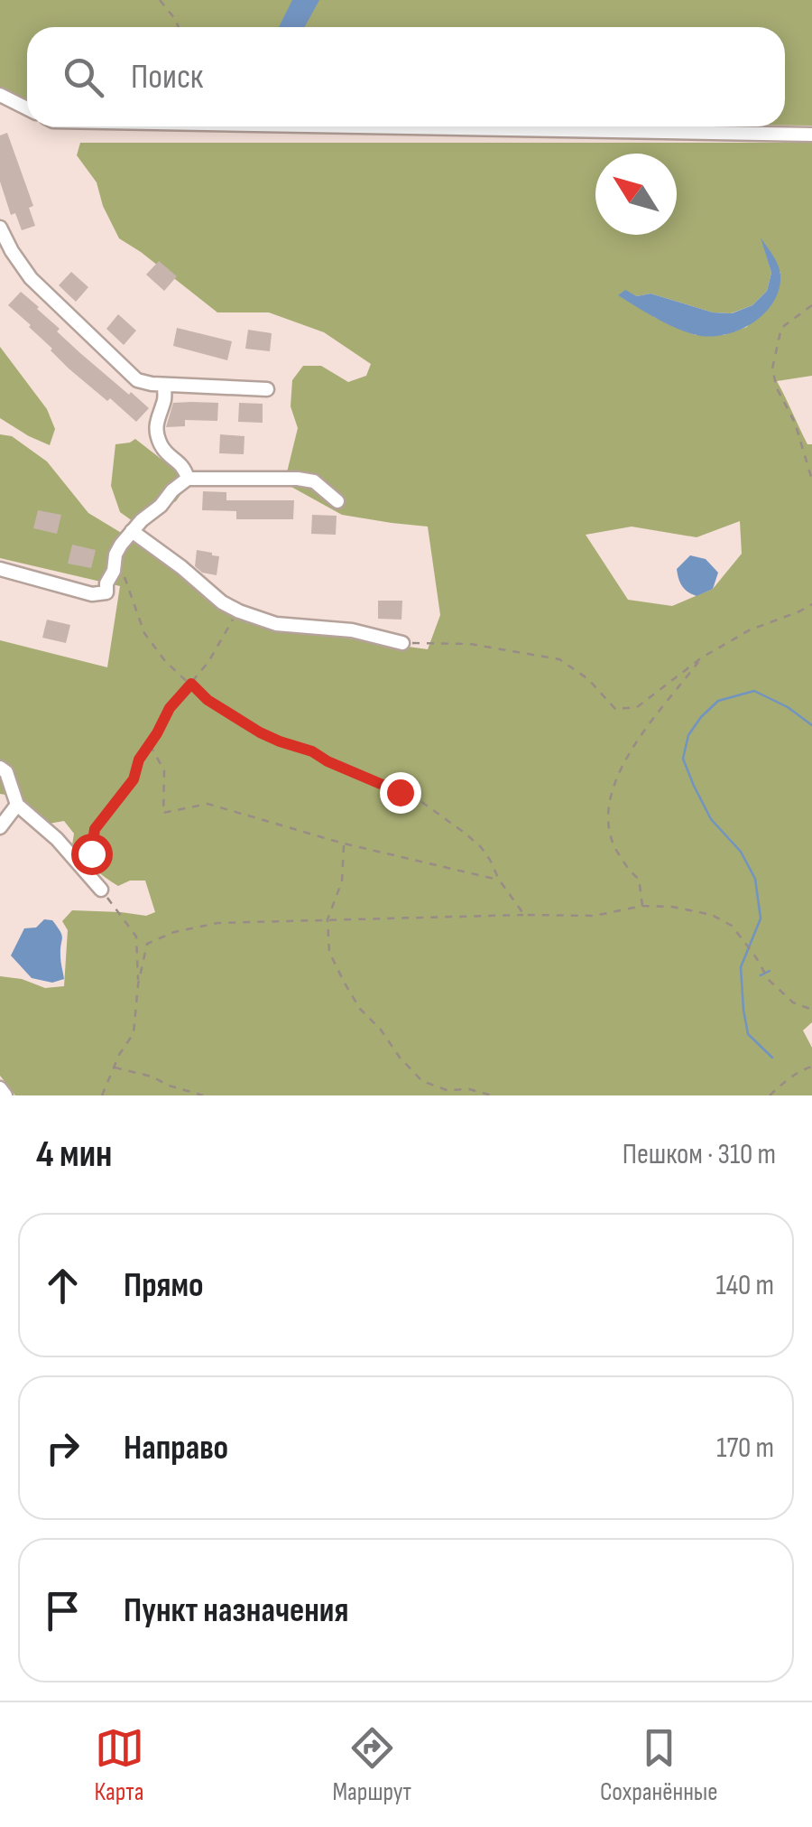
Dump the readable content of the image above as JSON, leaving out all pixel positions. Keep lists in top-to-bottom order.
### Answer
{
  "north": "top left",
  "page": {
    "search": "Поиск",
    "heading": ["4 мин", "Пешком · 310 m"],
    "list": [
      ["Прямо", "140 m"],
      ["Направо", "170 m"],
      "Пункт назначения"
    ],
    "nav": ["Карта", "Маршрут", "Сохранённые"]
  }
}
